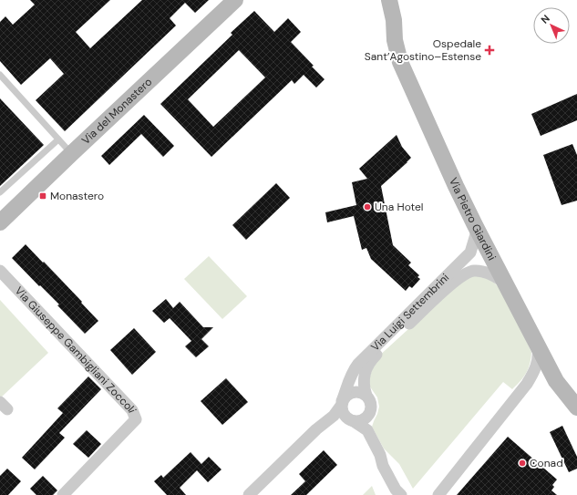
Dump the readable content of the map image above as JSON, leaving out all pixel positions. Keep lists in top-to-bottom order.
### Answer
{
  "streets": {
    "main road": ["Via del Monastero", "Via Pietro Giardini"],
    "street": ["Via Luigi Settembrini", "Via Giuseppe Gambigliani Zoccoli"]
  },
  "crossings": [
    ["Via Pietro Giardini", "Via Luigi Settembrini"]
  ],
  "places": {
    "health": ["Ospedale Sant’Agostino–Estense"],
    "transit": ["Monastero"],
    "other": ["Una Hotel", "Conad"]
  },
  "north": "top left"
}
